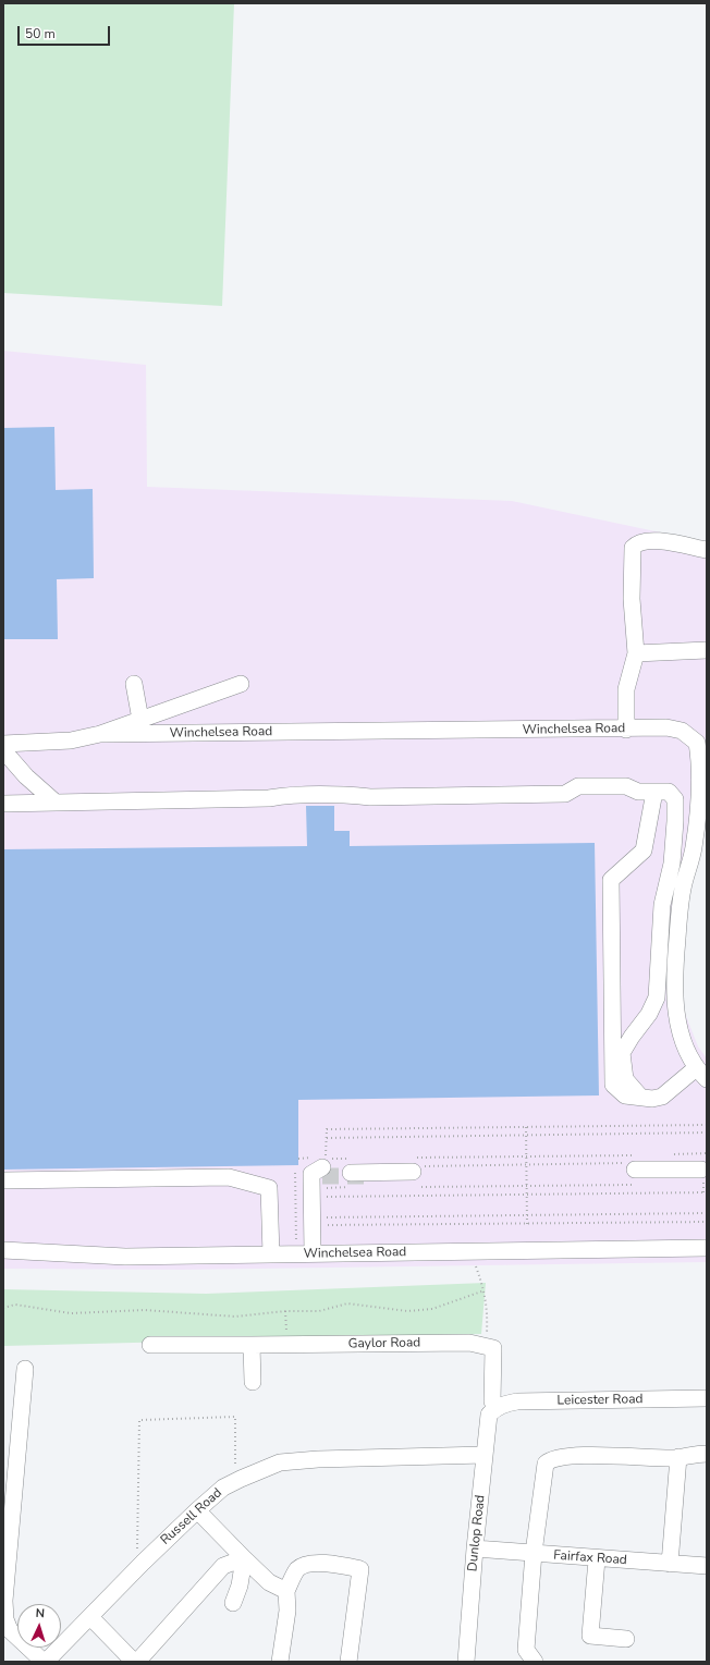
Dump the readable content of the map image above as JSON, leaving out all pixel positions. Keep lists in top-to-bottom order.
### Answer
{
  "streets": {
    "street": [
      "Winchelsea Road",
      "Gaylor Road",
      "Leicester Road",
      "Russell Road",
      "Dunlop Road",
      "Fairfax Road"
    ]
  },
  "crossings": [
    ["Leicester Road", "Dunlop Road"],
    ["Russell Road", "Dunlop Road"],
    ["Dunlop Road", "Fairfax Road"]
  ],
  "scale_bar": "50 m",
  "north": "top"
}
